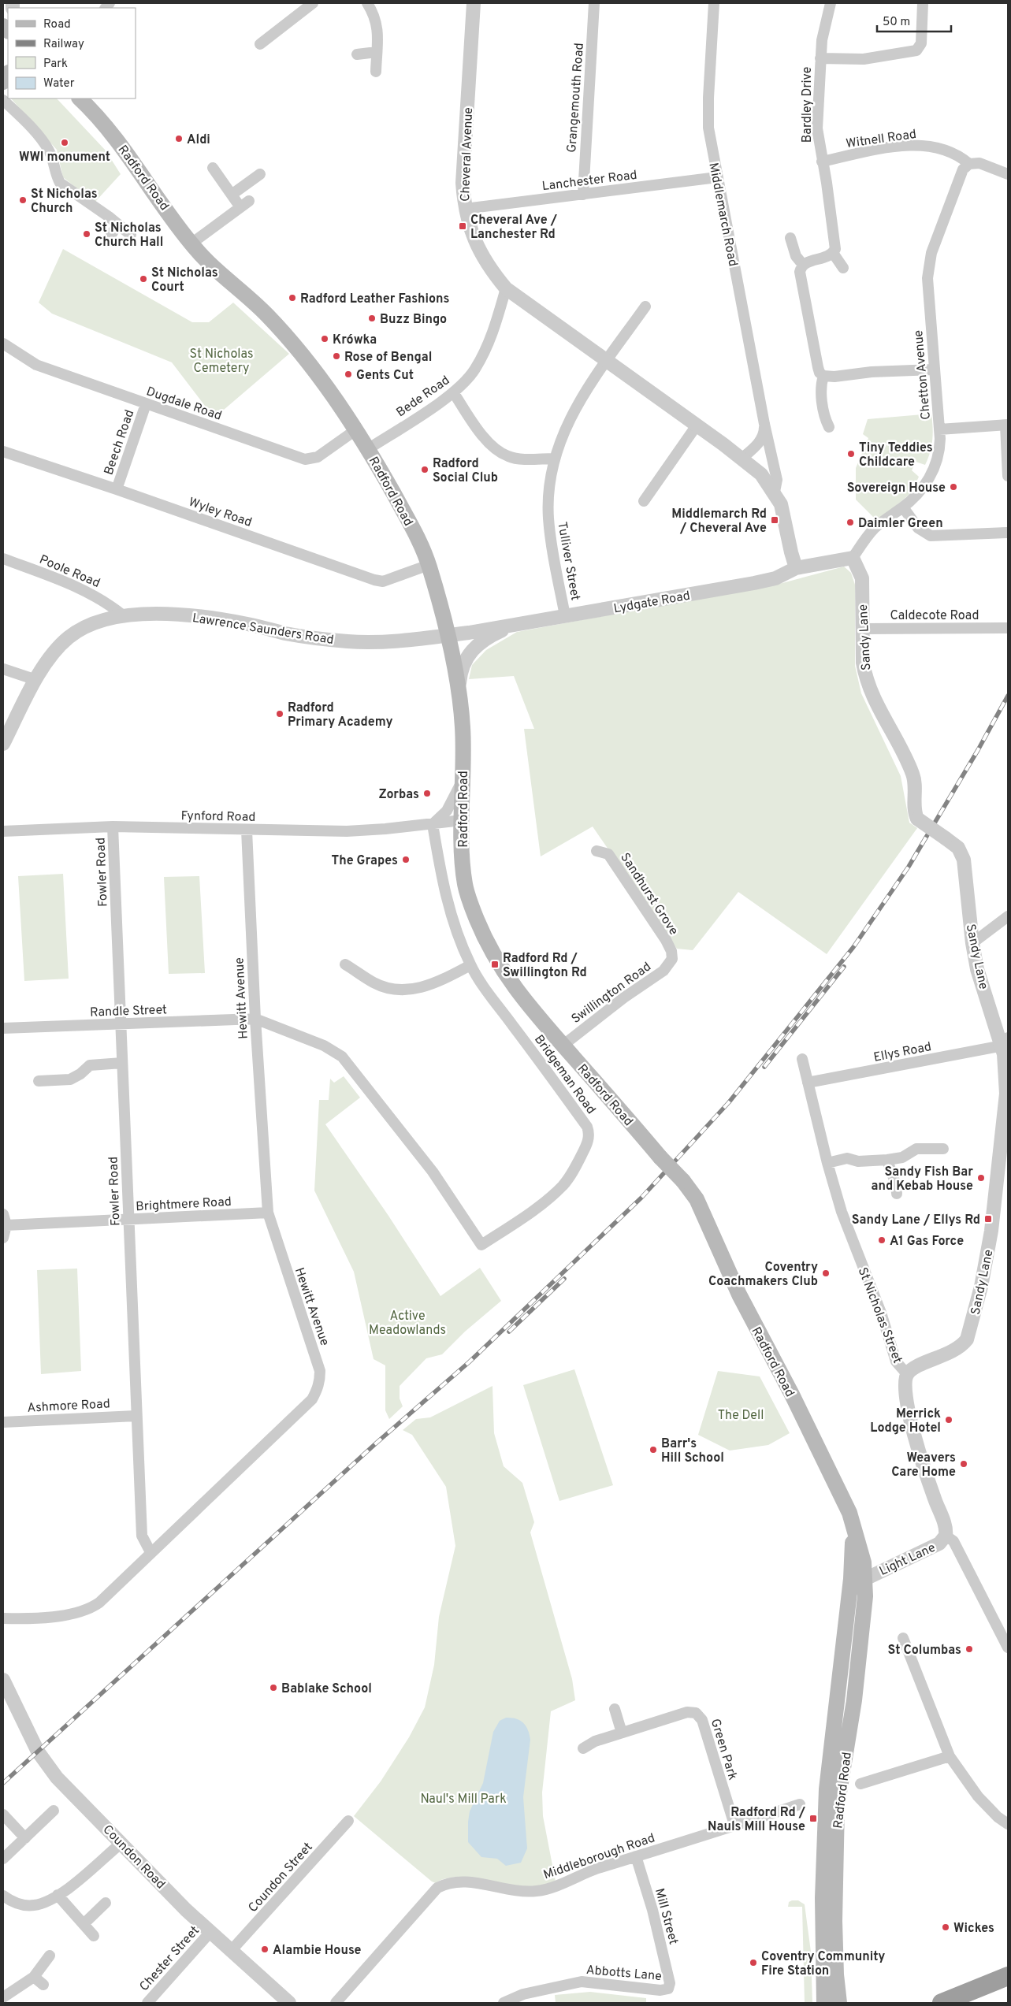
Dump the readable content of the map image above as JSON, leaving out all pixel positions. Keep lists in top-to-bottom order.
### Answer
{
  "streets": {
    "main road": ["Radford Road"],
    "street": [
      "Grangemouth Road",
      "Bardley Drive",
      "Witnell Road",
      "Cheveral Avenue",
      "Lanchester Road",
      "Middlemarch Road",
      "Chetton Avenue",
      "Bede Road",
      "Dugdale Road",
      "Beech Road",
      "Wyley Road",
      "Tulliver Street",
      "Poole Road",
      "Lydgate Road",
      "Caldecote Road",
      "Lawrence Saunders Road",
      "Sandy Lane",
      "Fynford Road",
      "Fowler Road",
      "Sandhurst Grove",
      "Swillington Road",
      "Hewitt Avenue",
      "Randle Street",
      "Ellys Road",
      "Bridgeman Road",
      "Brightmere Road",
      "St Nicholas Street",
      "Ashmore Road",
      "Light Lane",
      "Green Park",
      "Middleborough Road",
      "Coundon Road",
      "Coundon Street",
      "Mill Street",
      "Chester Street",
      "Abbotts Lane"
    ]
  },
  "crossings": [
    ["Grangemouth Road", "Lanchester Road"],
    ["Bardley Drive", "Witnell Road"],
    ["Witnell Road", "Chetton Avenue"],
    ["Cheveral Avenue", "Lanchester Road"],
    ["Cheveral Avenue", "Middlemarch Road"],
    ["Cheveral Avenue", "Bede Road"],
    ["Cheveral Avenue", "Tulliver Street"],
    ["Radford Road", "Bede Road"],
    ["Radford Road", "Dugdale Road"],
    ["Radford Road", "Wyley Road"],
    ["Radford Road", "Lydgate Road"],
    ["Radford Road", "Lawrence Saunders Road"],
    ["Radford Road", "Fynford Road"],
    ["Radford Road", "Swillington Road"],
    ["Radford Road", "Light Lane"],
    ["Lanchester Road", "Middlemarch Road"],
    ["Middlemarch Road", "Lydgate Road"],
    ["Chetton Avenue", "Lydgate Road"],
    ["Chetton Avenue", "Sandy Lane"],
    ["Dugdale Road", "Beech Road"],
    ["Beech Road", "Wyley Road"],
    ["Tulliver Street", "Lydgate Road"],
    ["Poole Road", "Lawrence Saunders Road"],
    ["Lydgate Road", "Lawrence Saunders Road"],
    ["Lydgate Road", "Sandy Lane"],
    ["Caldecote Road", "Sandy Lane"],
    ["Sandy Lane", "Ellys Road"],
    ["Sandy Lane", "St Nicholas Street"],
    ["Fynford Road", "Fowler Road"],
    ["Fynford Road", "Hewitt Avenue"],
    ["Fynford Road", "Bridgeman Road"],
    ["Fowler Road", "Hewitt Avenue"],
    ["Fowler Road", "Randle Street"],
    ["Fowler Road", "Brightmere Road"],
    ["Fowler Road", "Ashmore Road"],
    ["Sandhurst Grove", "Swillington Road"],
    ["Hewitt Avenue", "Randle Street"],
    ["Hewitt Avenue", "Bridgeman Road"],
    ["Hewitt Avenue", "Brightmere Road"],
    ["Randle Street", "Bridgeman Road"],
    ["Ellys Road", "St Nicholas Street"],
    ["St Nicholas Street", "Light Lane"],
    ["Green Park", "Middleborough Road"],
    ["Middleborough Road", "Mill Street"],
    ["Coundon Road", "Coundon Street"],
    ["Coundon Road", "Chester Street"],
    ["Mill Street", "Abbotts Lane"]
  ],
  "parks": [
    "St Nicholas Cemetery",
    "Active Meadowlands",
    "The Dell",
    "Naul's Mill Park"
  ],
  "places": {
    "other": [
      "Aldi",
      "WWI monument",
      "St Nicholas Church",
      "St Nicholas Church Hall",
      "St Nicholas Court",
      "Radford Leather Fashions",
      "Buzz Bingo",
      "Krówka",
      "Rose of Bengal",
      "Gents Cut",
      "Tiny Teddies Childcare",
      "Radford Social Club",
      "Sovereign House",
      "Daimler Green",
      "Radford Primary Academy",
      "Zorbas",
      "The Grapes",
      "Sandy Fish Bar and Kebab House",
      "A1 Gas Force",
      "Coventry Coachmakers Club",
      "Merrick Lodge Hotel",
      "Barr's Hill School",
      "Weavers Care Home",
      "St Columbas",
      "Bablake School",
      "Wickes",
      "Alambie House",
      "Coventry Community Fire Station"
    ],
    "transit": [
      "Cheveral Ave / Lanchester Rd",
      "Middlemarch Rd / Cheveral Ave",
      "Radford Rd / Swillington Rd",
      "Sandy Lane / Ellys Rd",
      "Radford Rd / Nauls Mill House"
    ]
  },
  "legend": [
    "Road",
    "Railway",
    "Park",
    "Water"
  ],
  "scale_bar": "50 m"
}
